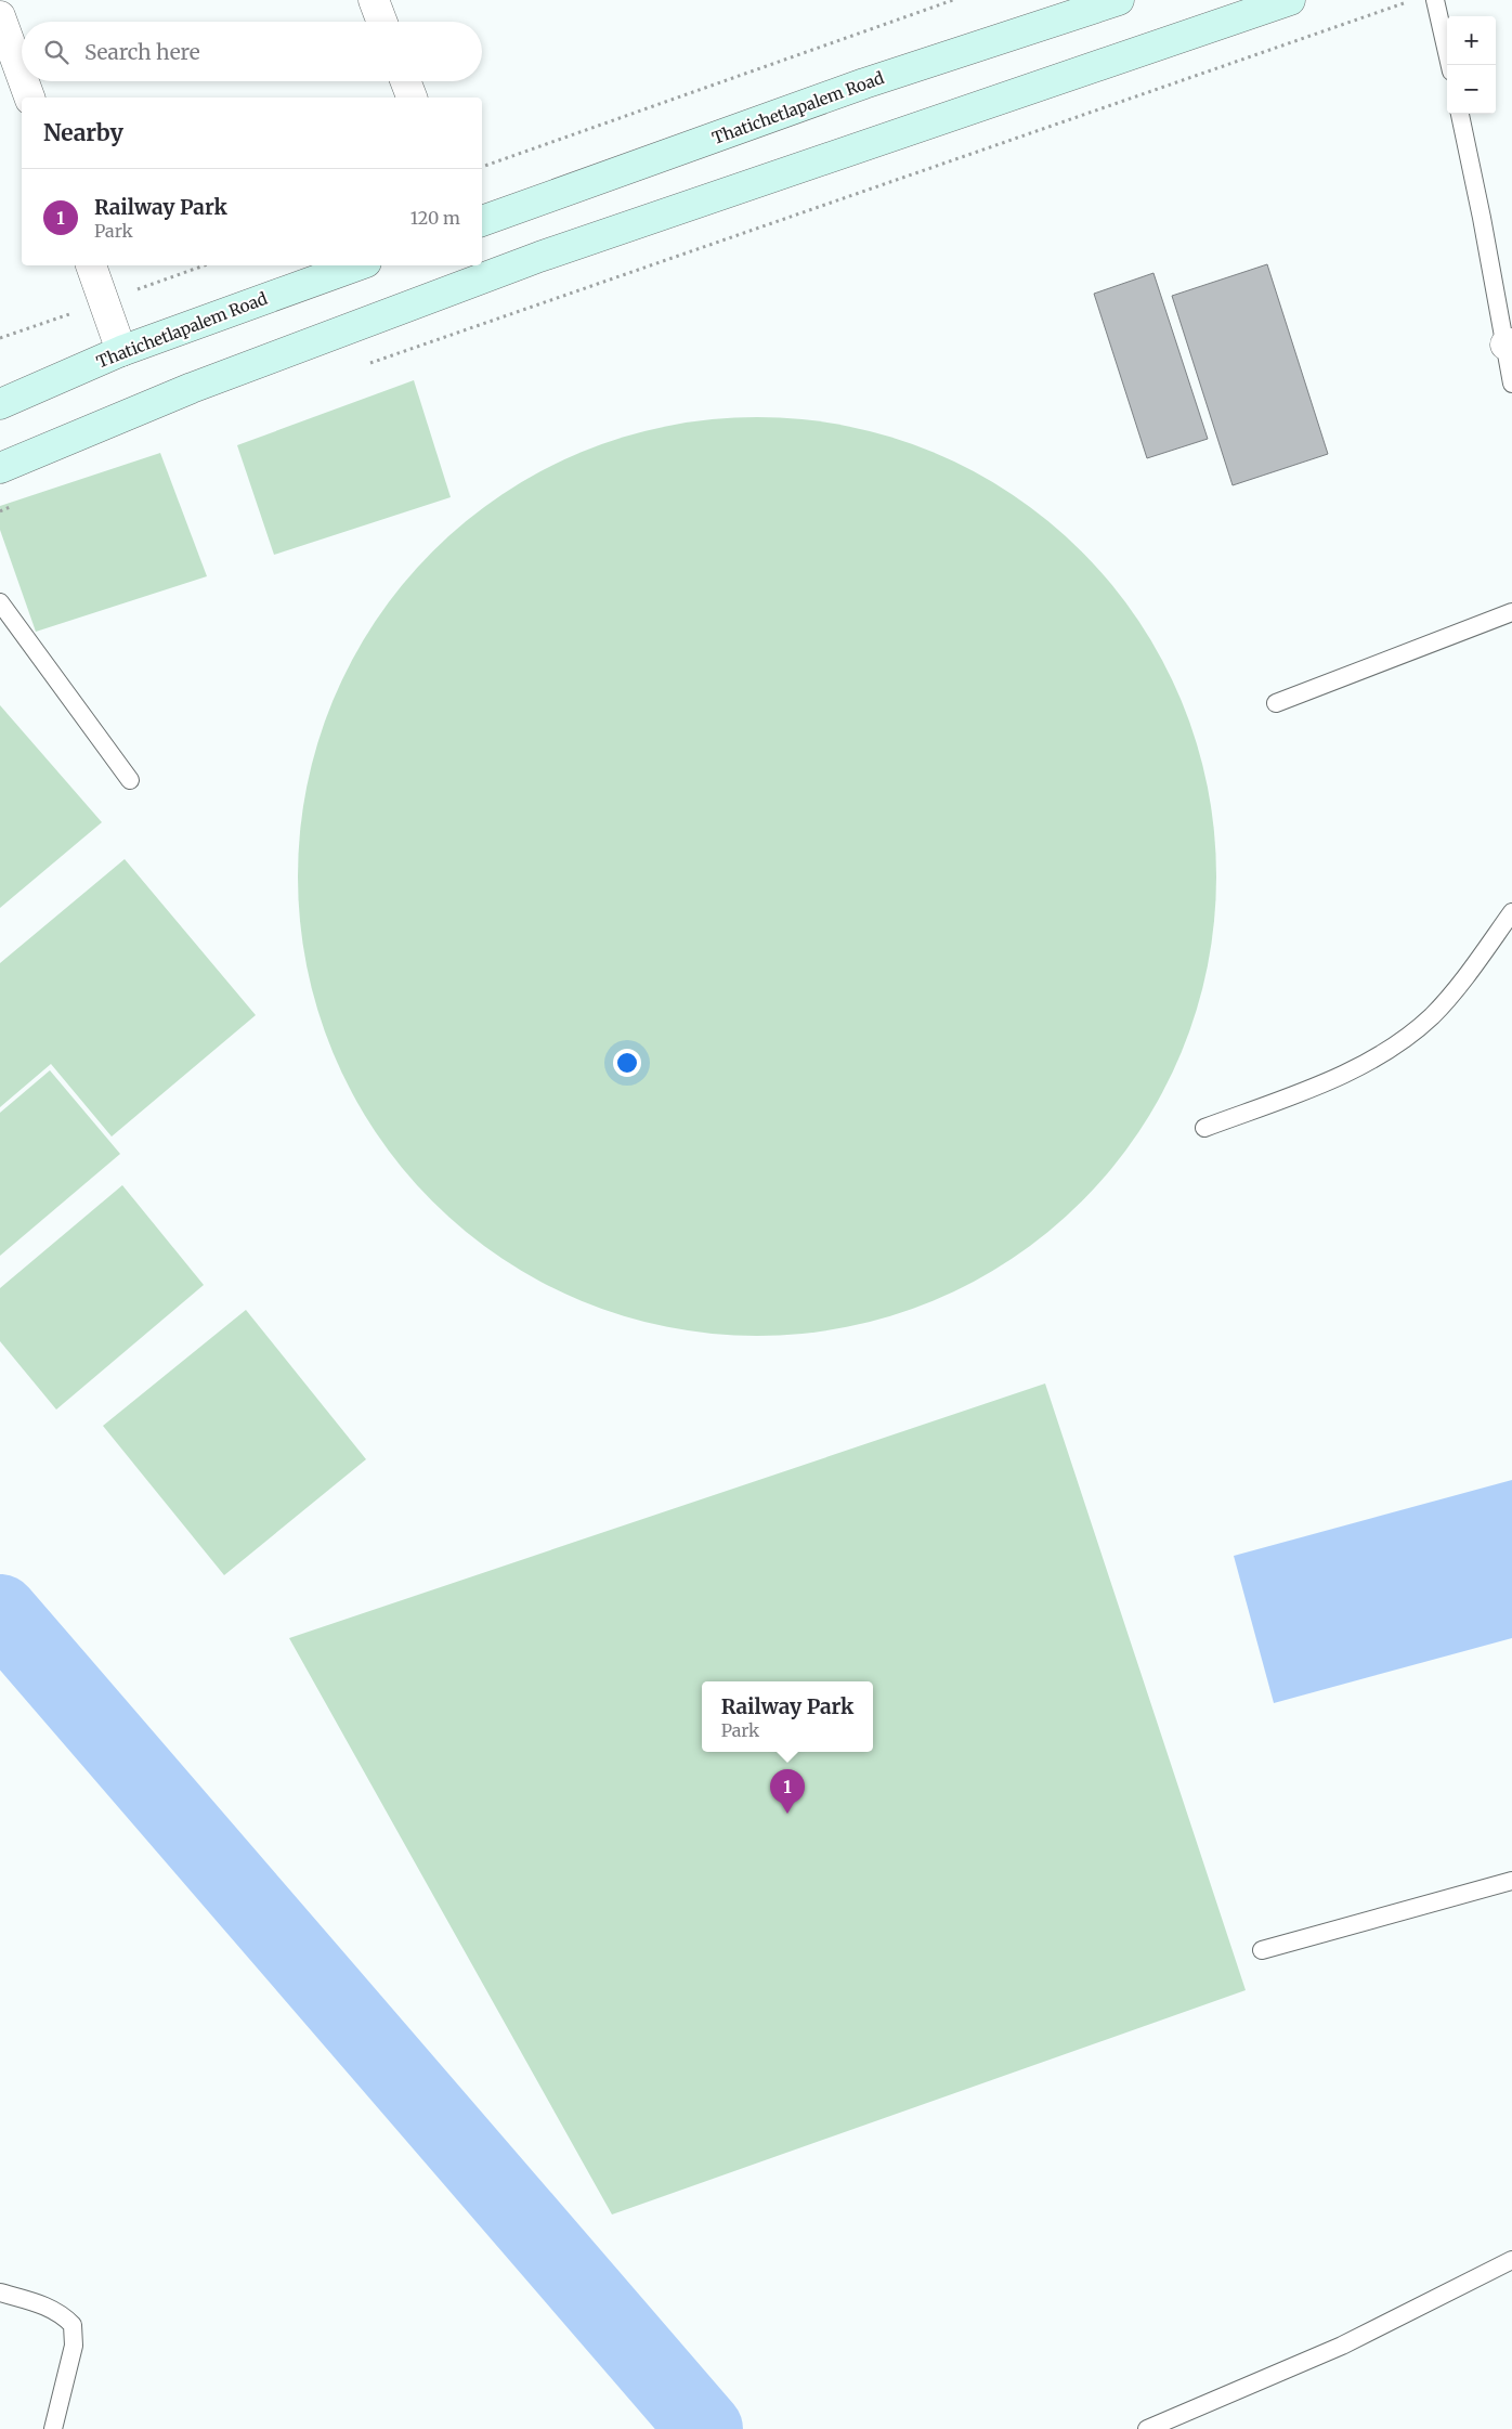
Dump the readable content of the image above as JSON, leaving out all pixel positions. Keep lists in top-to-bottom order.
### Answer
{
  "streets": {
    "main road": ["Thatichetlapalem Road"]
  },
  "page": {
    "map_buttons": ["+", "−"],
    "search": "Search here",
    "heading": "Nearby",
    "list": [
      {
        "mark": "1",
        "name": "Railway Park",
        "note": "Park",
        "value": "120 m"
      }
    ],
    "popup": ["Railway Park", "Park"],
    "pins": "1"
  }
}
